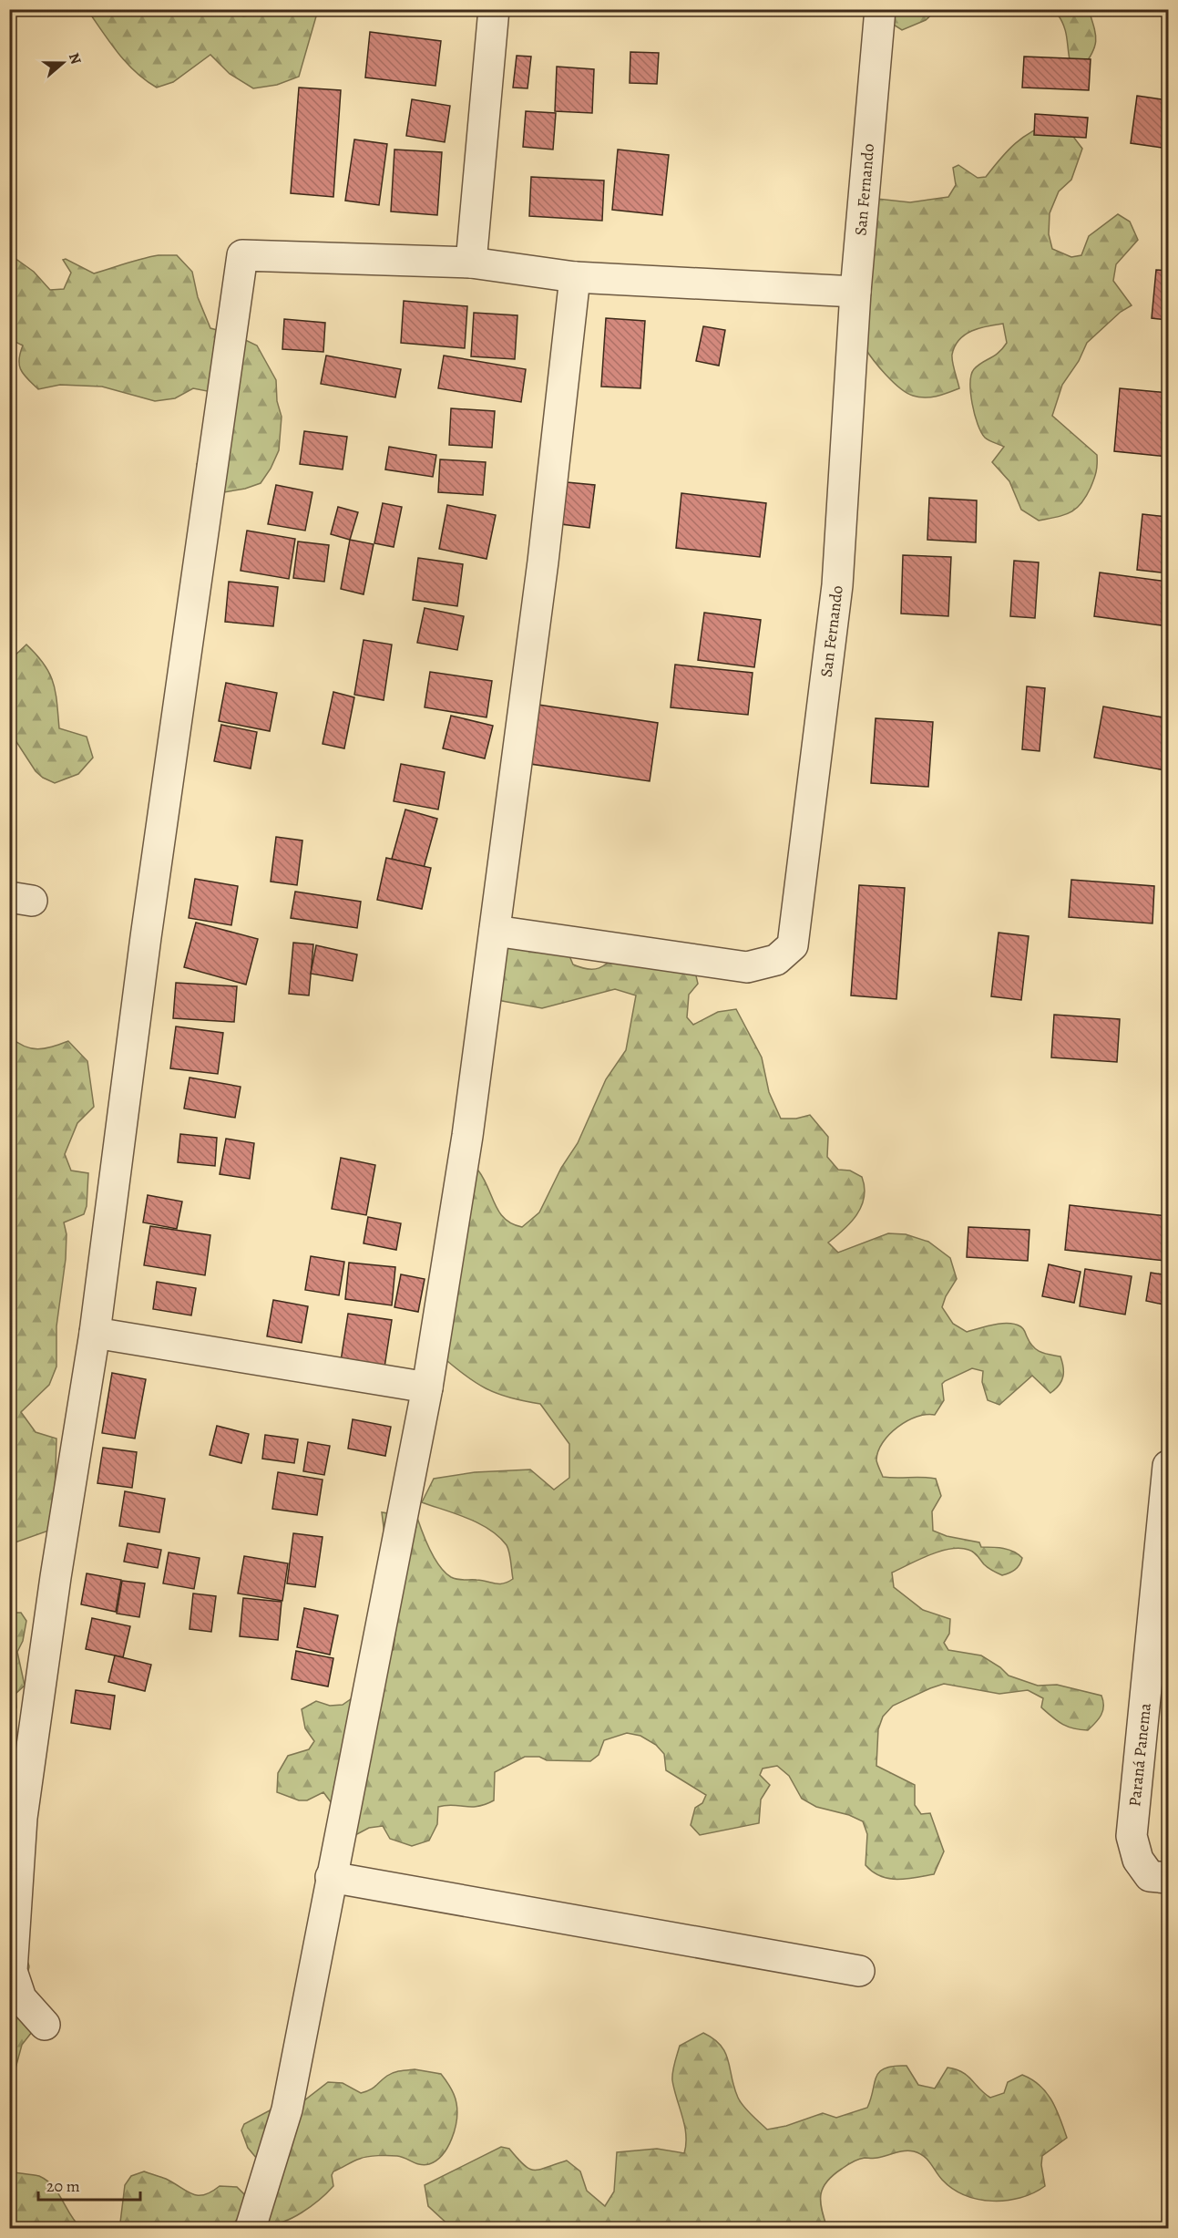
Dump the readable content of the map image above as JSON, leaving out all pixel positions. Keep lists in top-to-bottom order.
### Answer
{
  "streets": {
    "street": ["San Fernando", "Paraná Panema"]
  },
  "scale_bar": "20 m",
  "north": "right"
}
